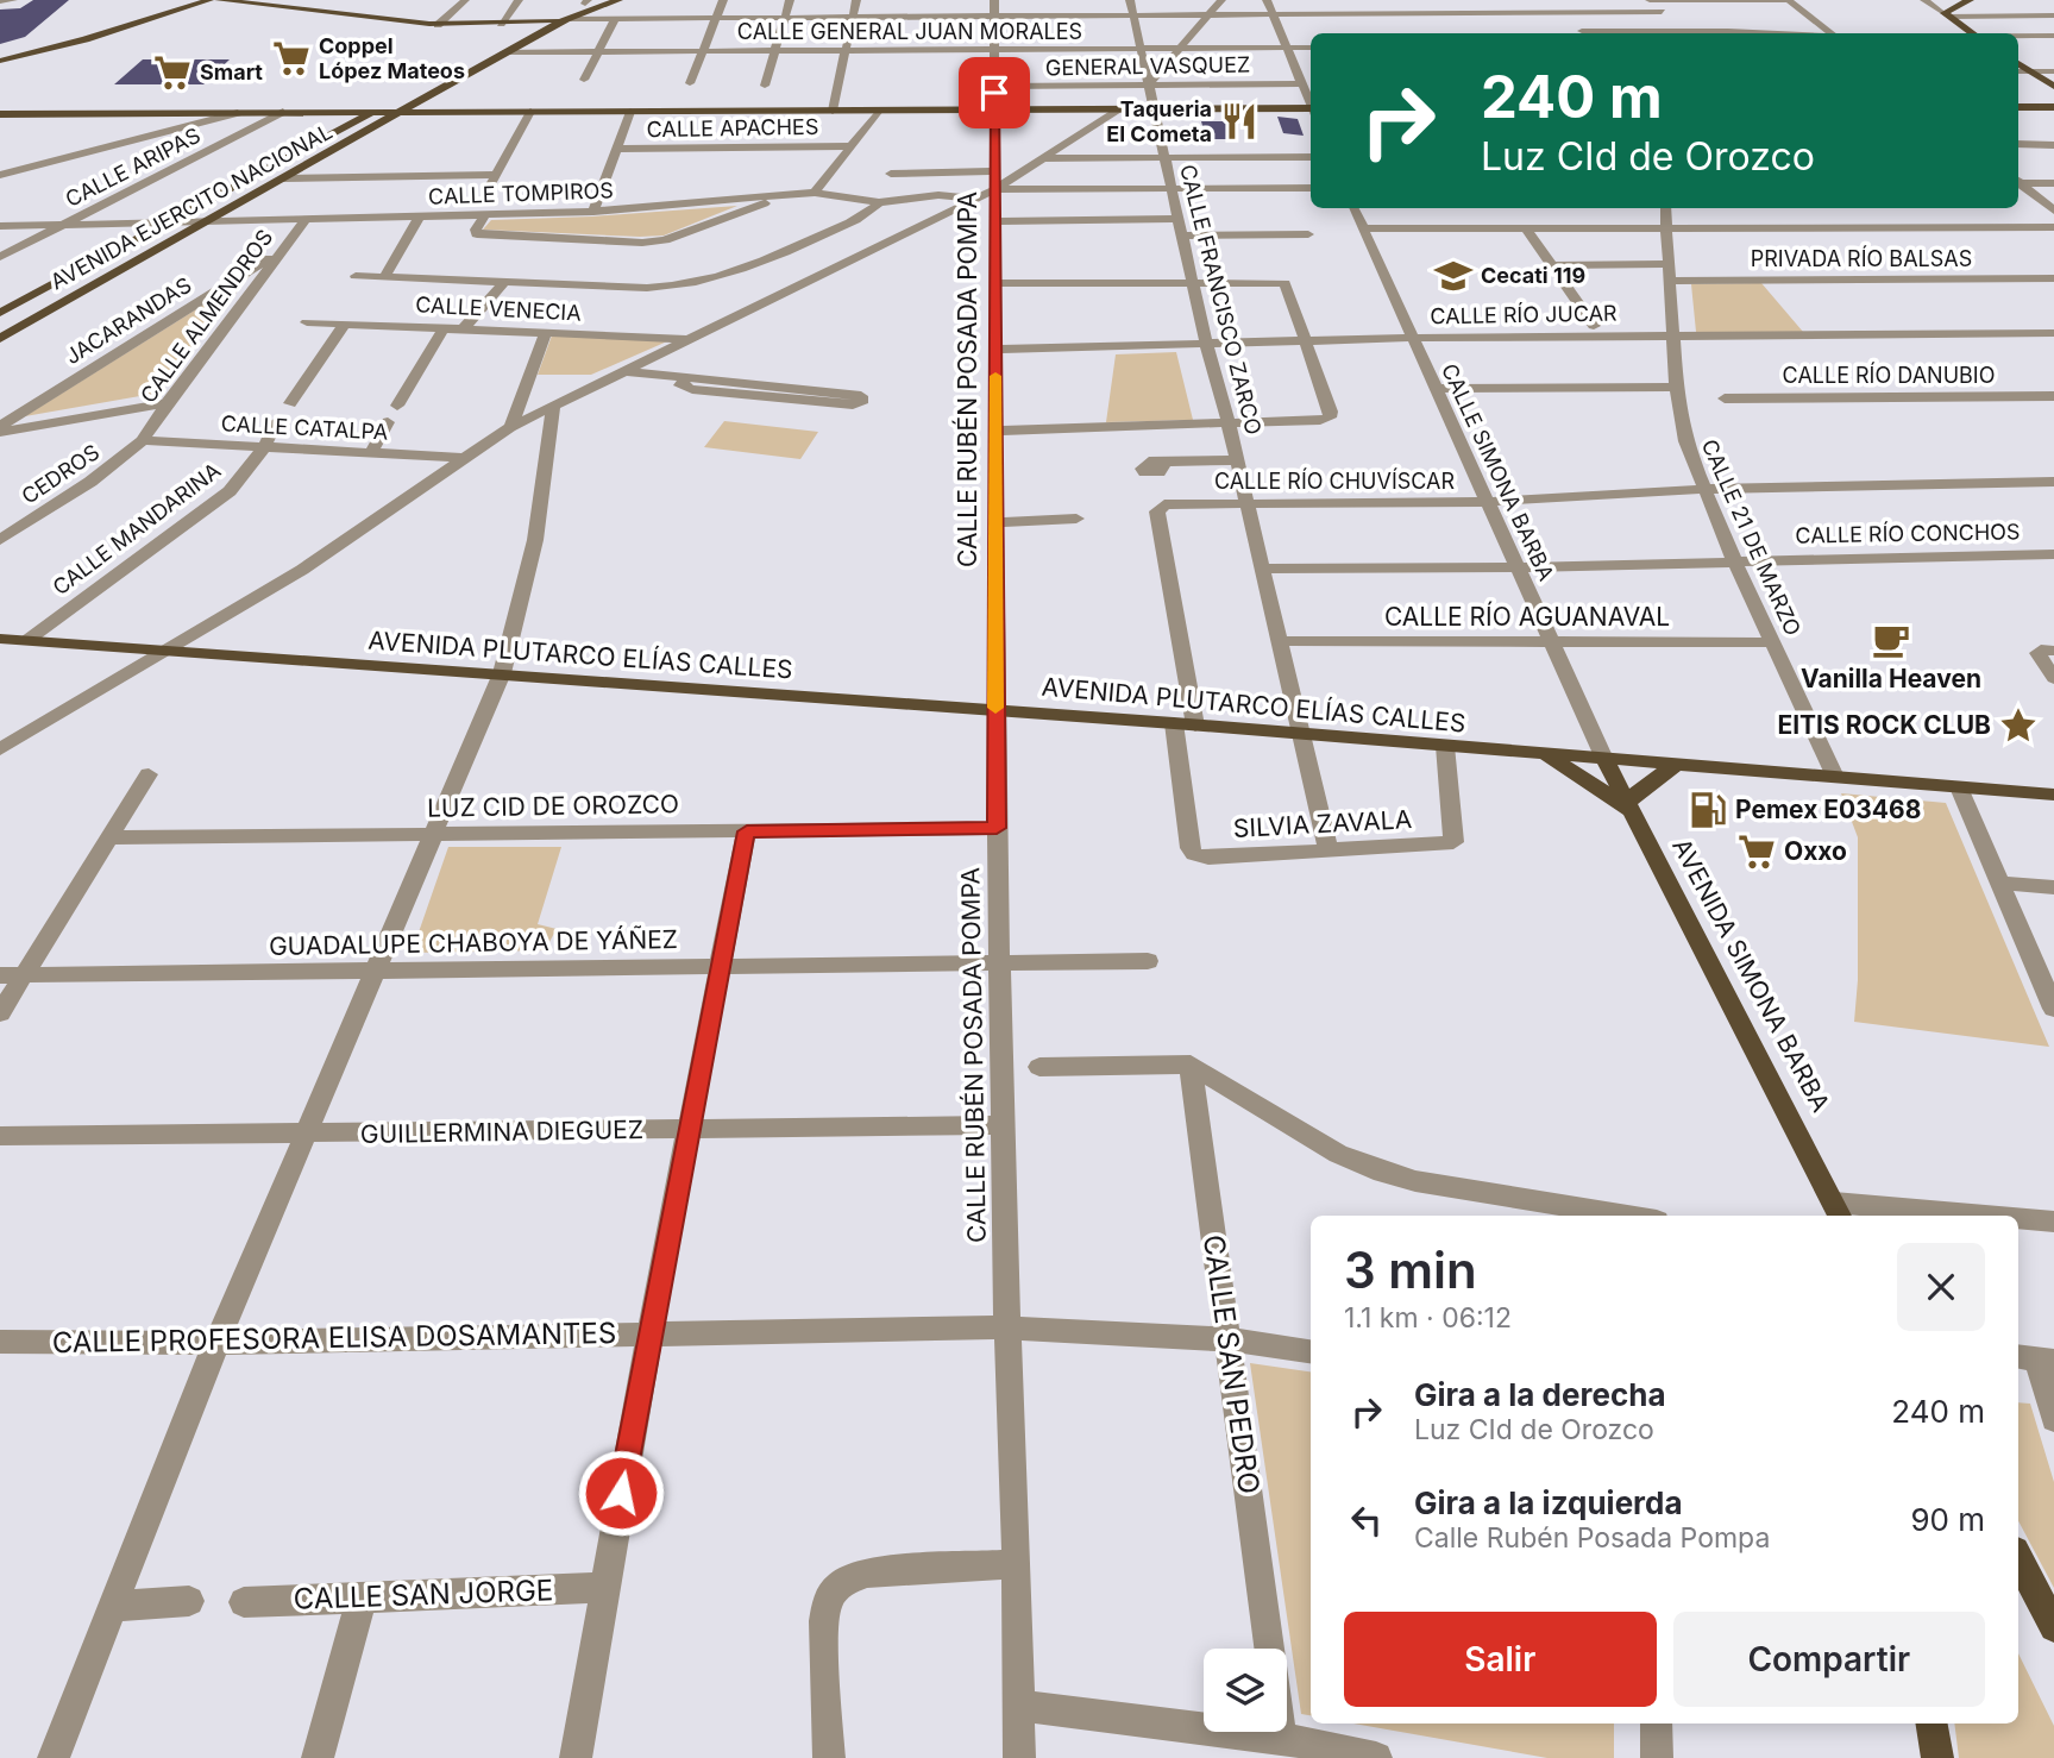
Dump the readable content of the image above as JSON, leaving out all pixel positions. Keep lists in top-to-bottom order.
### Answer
{
  "streets": {
    "main road": ["AVENIDA EJERCITO NACIONAL", "AVENIDA PLUTARCO ELÍAS CALLES", "AVENIDA SIMONA BARBA"],
    "street": [
      "CALLE GENERAL JUAN MORALES",
      "GENERAL VASQUEZ",
      "CALLE APACHES",
      "CALLE ARIPAS",
      "CALLE TOMPIROS",
      "PRIVADA RÍO BALSAS",
      "CALLE FRANCISCO ZARCO",
      "CALLE VENECIA",
      "CALLE RÍO JUCAR",
      "CALLE ALMENDROS",
      "JACARANDAS",
      "CALLE RÍO DANUBIO",
      "CALLE RUBÉN POSADA POMPA",
      "CALLE CATALPA",
      "CALLE SIMONA BARBA",
      "CEDROS",
      "CALLE RÍO CHUVÍSCAR",
      "CALLE MANDARINA",
      "CALLE RÍO CONCHOS",
      "CALLE 21 DE MARZO",
      "CALLE RÍO AGUANAVAL",
      "LUZ CID DE OROZCO",
      "SILVIA ZAVALA",
      "GUADALUPE CHABOYA DE YÁÑEZ",
      "GUILLERMINA DIEGUEZ",
      "CALLE PROFESORA ELISA DOSAMANTES",
      "CALLE SAN PEDRO",
      "CALLE SAN JORGE"
    ]
  },
  "crossings": [
    ["CALLE GENERAL JUAN MORALES", "AVENIDA EJERCITO NACIONAL"],
    ["CALLE GENERAL JUAN MORALES", "CALLE FRANCISCO ZARCO"],
    ["CALLE GENERAL JUAN MORALES", "CALLE RUBÉN POSADA POMPA"],
    ["GENERAL VASQUEZ", "CALLE FRANCISCO ZARCO"],
    ["GENERAL VASQUEZ", "CALLE RUBÉN POSADA POMPA"],
    ["CALLE ARIPAS", "CALLE TOMPIROS"],
    ["CALLE TOMPIROS", "AVENIDA EJERCITO NACIONAL"],
    ["CALLE TOMPIROS", "CALLE ALMENDROS"],
    ["CALLE TOMPIROS", "CALLE RUBÉN POSADA POMPA"],
    ["PRIVADA RÍO BALSAS", "CALLE 21 DE MARZO"],
    ["CALLE FRANCISCO ZARCO", "CALLE RÍO JUCAR"],
    ["CALLE FRANCISCO ZARCO", "CALLE RÍO CHUVÍSCAR"],
    ["CALLE FRANCISCO ZARCO", "CALLE RÍO CONCHOS"],
    ["CALLE FRANCISCO ZARCO", "CALLE RÍO AGUANAVAL"],
    ["CALLE FRANCISCO ZARCO", "AVENIDA PLUTARCO ELÍAS CALLES"],
    ["CALLE FRANCISCO ZARCO", "SILVIA ZAVALA"],
    ["CALLE RÍO JUCAR", "CALLE RUBÉN POSADA POMPA"],
    ["CALLE RÍO JUCAR", "CALLE SIMONA BARBA"],
    ["CALLE RÍO JUCAR", "CALLE 21 DE MARZO"],
    ["CALLE ALMENDROS", "JACARANDAS"],
    ["CALLE ALMENDROS", "CALLE CATALPA"],
    ["CALLE ALMENDROS", "CEDROS"],
    ["CALLE RUBÉN POSADA POMPA", "AVENIDA PLUTARCO ELÍAS CALLES"],
    ["CALLE RUBÉN POSADA POMPA", "LUZ CID DE OROZCO"],
    ["CALLE RUBÉN POSADA POMPA", "GUADALUPE CHABOYA DE YÁÑEZ"],
    ["CALLE RUBÉN POSADA POMPA", "GUILLERMINA DIEGUEZ"],
    ["CALLE RUBÉN POSADA POMPA", "CALLE PROFESORA ELISA DOSAMANTES"],
    ["CALLE CATALPA", "CEDROS"],
    ["CALLE CATALPA", "CALLE MANDARINA"],
    ["CALLE SIMONA BARBA", "CALLE RÍO CHUVÍSCAR"],
    ["CALLE SIMONA BARBA", "CALLE RÍO CONCHOS"],
    ["CALLE SIMONA BARBA", "CALLE RÍO AGUANAVAL"],
    ["CALLE SIMONA BARBA", "AVENIDA PLUTARCO ELÍAS CALLES"],
    ["CALLE SIMONA BARBA", "AVENIDA SIMONA BARBA"],
    ["CALLE RÍO CHUVÍSCAR", "CALLE 21 DE MARZO"],
    ["CALLE RÍO CHUVÍSCAR", "AVENIDA PLUTARCO ELÍAS CALLES"],
    ["CALLE MANDARINA", "AVENIDA PLUTARCO ELÍAS CALLES"],
    ["CALLE RÍO CONCHOS", "CALLE 21 DE MARZO"],
    ["CALLE 21 DE MARZO", "CALLE RÍO AGUANAVAL"],
    ["CALLE 21 DE MARZO", "AVENIDA PLUTARCO ELÍAS CALLES"],
    ["AVENIDA PLUTARCO ELÍAS CALLES", "SILVIA ZAVALA"],
    ["AVENIDA PLUTARCO ELÍAS CALLES", "AVENIDA SIMONA BARBA"],
    ["CALLE PROFESORA ELISA DOSAMANTES", "CALLE SAN PEDRO"]
  ],
  "places": {
    "supermarket": ["Coppel López Mateos", "Smart", "Oxxo"],
    "restaurant": ["Taqueria El Cometa"],
    "school or university": ["Cecati 119"],
    "cafe": ["Vanilla Heaven"],
    "place": ["EITIS ROCK CLUB"],
    "fuel station": ["Pemex E03468"]
  },
  "page": {
    "turn": ["240 m", "Luz CId de Orozco"],
    "heading": ["3 min", "1.1 km · 06:12"],
    "list": [
      {
        "name": "Gira a la derecha",
        "note": "Luz CId de Orozco",
        "value": "240 m"
      },
      {
        "name": "Gira a la izquierda",
        "note": "Calle Rubén Posada Pompa",
        "value": "90 m"
      }
    ],
    "buttons": ["Salir", "Compartir"]
  }
}
